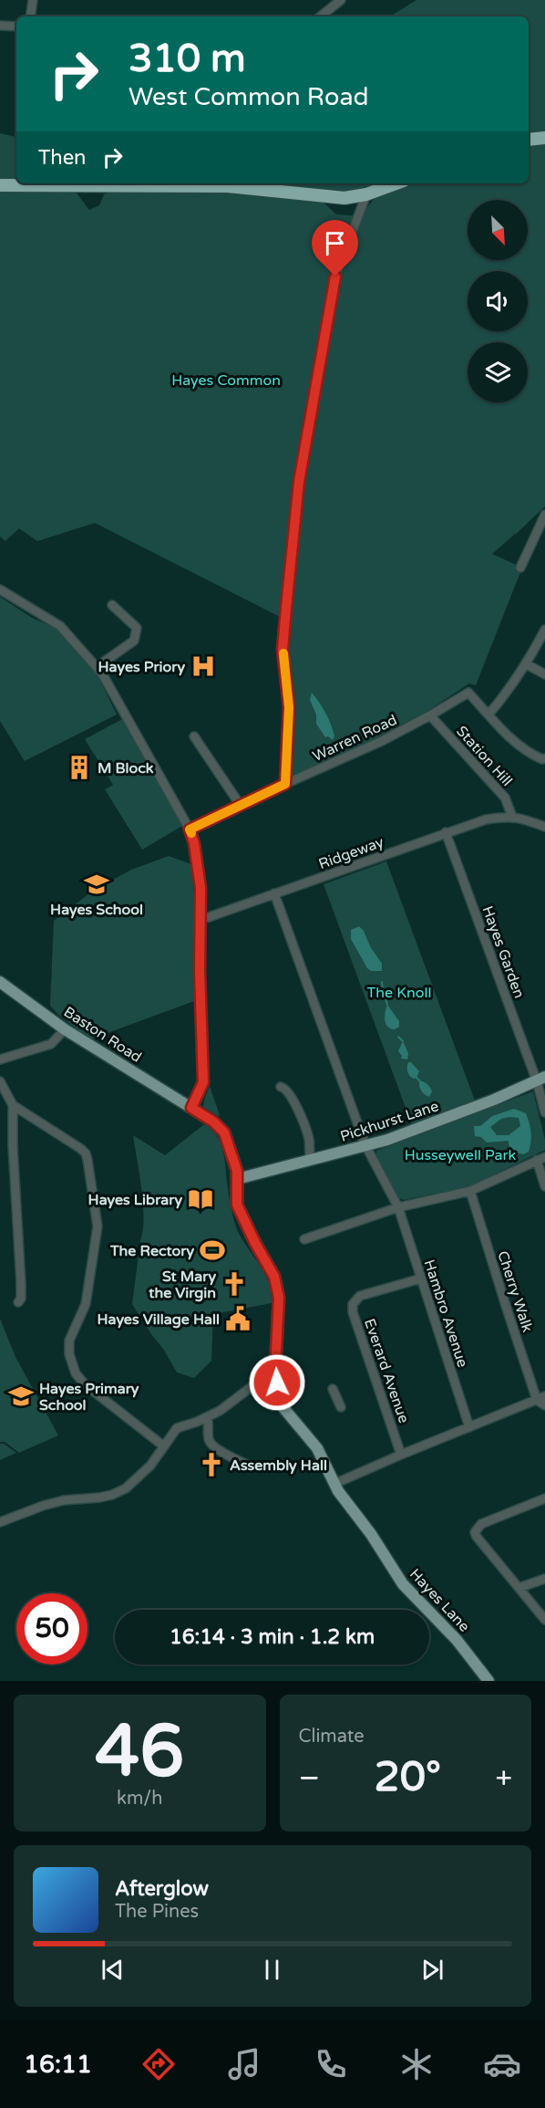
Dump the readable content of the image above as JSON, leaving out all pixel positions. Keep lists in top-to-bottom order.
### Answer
{
  "streets": {
    "main road": ["Baston Road", "Pickhurst Lane", "Hayes Lane"],
    "street": [
      "Warren Road",
      "Station Hill",
      "Ridgeway",
      "Hayes Garden",
      "Cherry Walk",
      "Hambro Avenue",
      "Everard Avenue"
    ]
  },
  "crossings": [
    ["Warren Road", "Station Hill"],
    ["Station Hill", "Ridgeway"],
    ["Ridgeway", "Hayes Garden"],
    ["Hayes Garden", "Pickhurst Lane"],
    ["Baston Road", "Pickhurst Lane"],
    ["Baston Road", "Hayes Lane"],
    ["Pickhurst Lane", "Hambro Avenue"],
    ["Hambro Avenue", "Everard Avenue"]
  ],
  "parks": ["Hayes Common", "The Knoll", "Husseywell Park"],
  "places": {
    "hospital": ["Hayes Priory"],
    "building": ["M Block"],
    "school or university": ["Hayes School", "Hayes Primary School"],
    "library": ["Hayes Library"],
    "sports": ["The Rectory"],
    "church": ["St Mary the Virgin", "Assembly Hall"],
    "public building": ["Hayes Village Hall"]
  },
  "north": "bottom right",
  "page": {
    "turn": ["310 m", "West Common Road"],
    "then": "Then",
    "limit": "50",
    "trip": "16:14 · 3 min · 1.2 km",
    "tile": [
      ["46", "km/h"],
      "Climate"
    ],
    "heat": ["−", "20°", "+"],
    "song": ["Afterglow", "The Pines"],
    "tabs": "16:11"
  }
}
